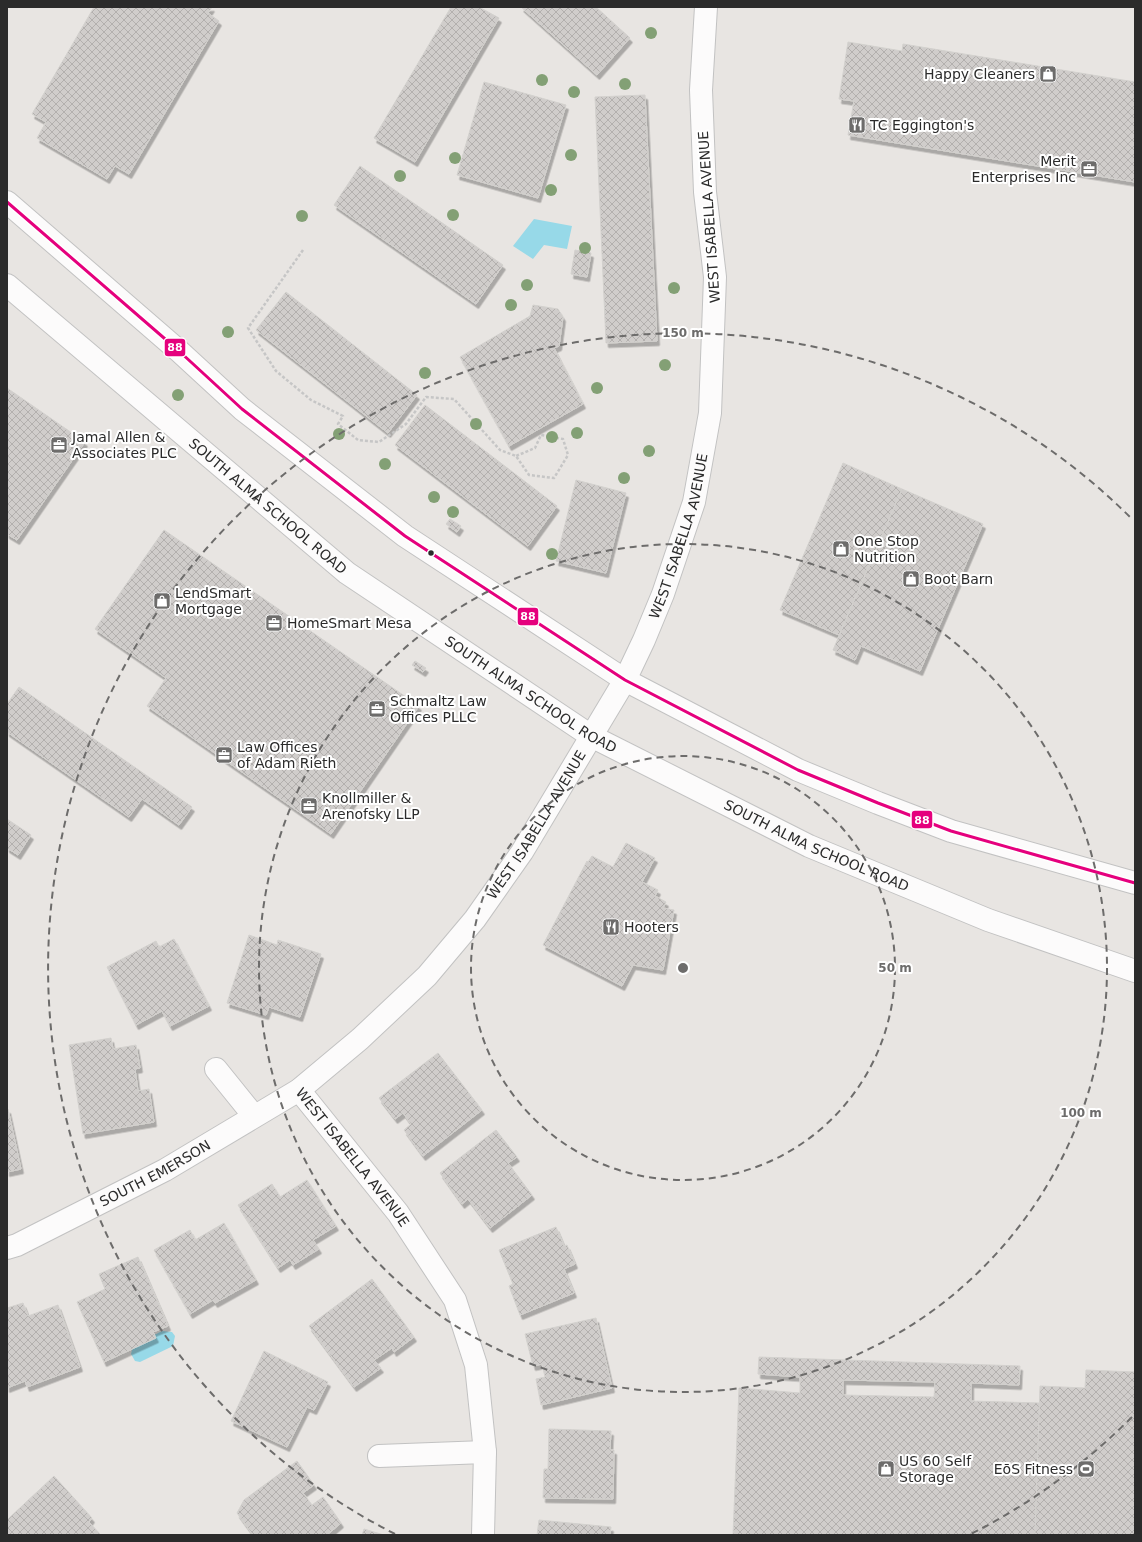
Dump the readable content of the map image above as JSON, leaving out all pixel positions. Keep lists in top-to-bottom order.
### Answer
{
  "streets": {
    "main road": ["WEST ISABELLA AVENUE", "SOUTH ALMA SCHOOL ROAD", "SOUTH EMERSON"]
  },
  "crossings": [
    ["WEST ISABELLA AVENUE", "SOUTH ALMA SCHOOL ROAD"],
    ["WEST ISABELLA AVENUE", "SOUTH EMERSON"]
  ],
  "places": {
    "shop": [
      "Happy Cleaners",
      "One Stop Nutrition",
      "Boot Barn",
      "LendSmart Mortgage",
      "US 60 Self Storage"
    ],
    "restaurant": ["TC Eggington's", "Hooters"],
    "office": [
      "Merit Enterprises Inc",
      "Jamal Allen & Associates PLC",
      "HomeSmart Mesa",
      "Schmaltz Law Offices PLLC",
      "Law Offices of Adam Rieth",
      "Knollmiller & Arenofsky LLP"
    ],
    "sports": ["EōS Fitness"]
  },
  "lines": ["transit line 88"],
  "rings": ["150 m", "50 m", "100 m"]
}
